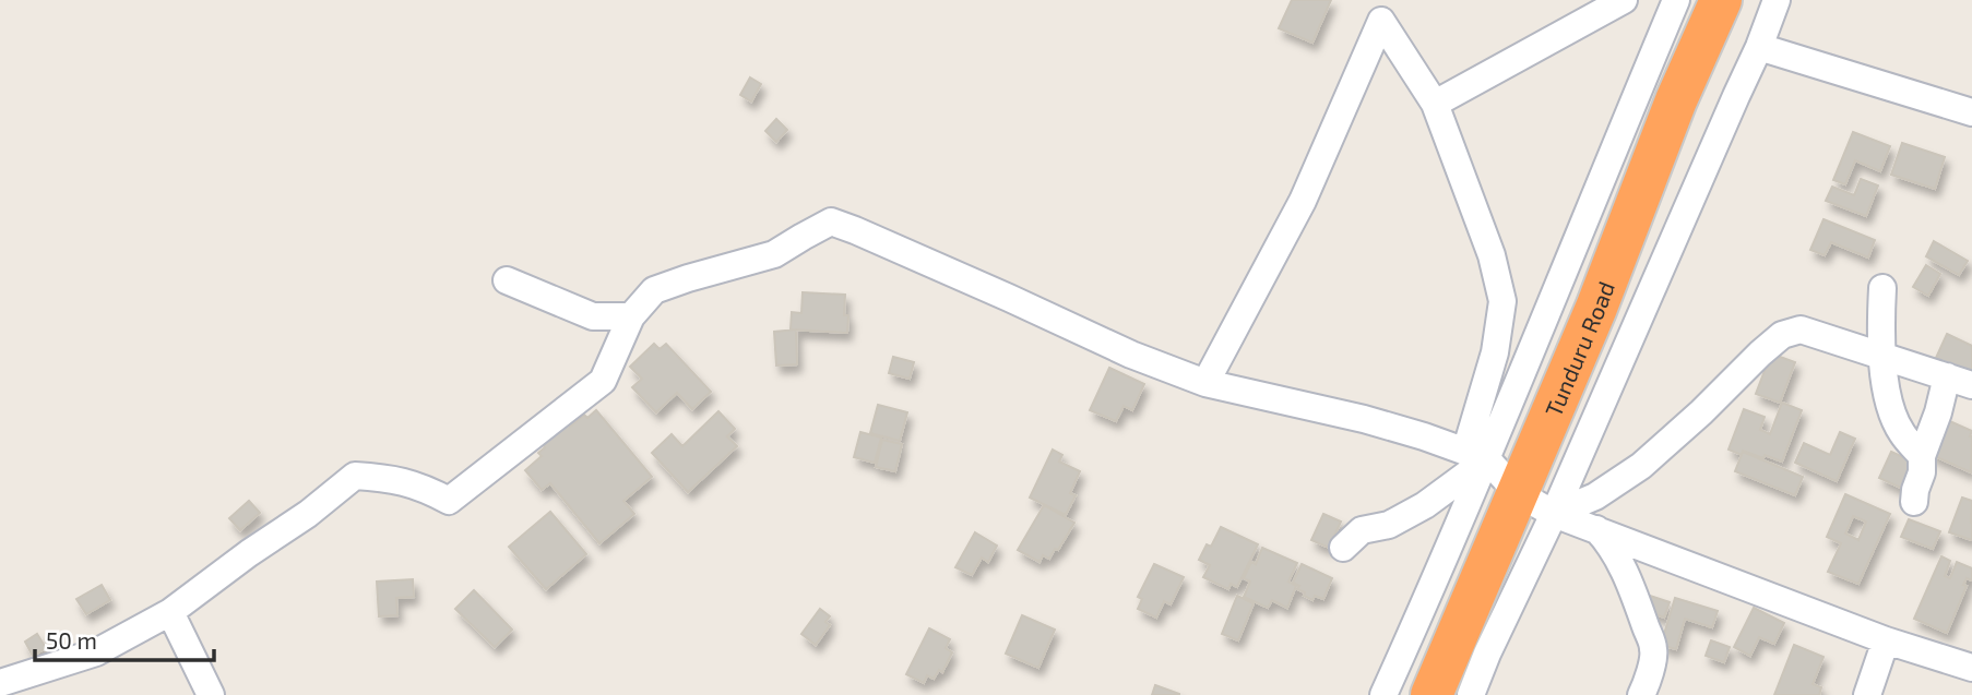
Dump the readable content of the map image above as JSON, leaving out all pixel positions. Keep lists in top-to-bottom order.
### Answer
{
  "streets": {
    "highway": ["Tunduru Road"]
  },
  "scale_bar": "50 m"
}
